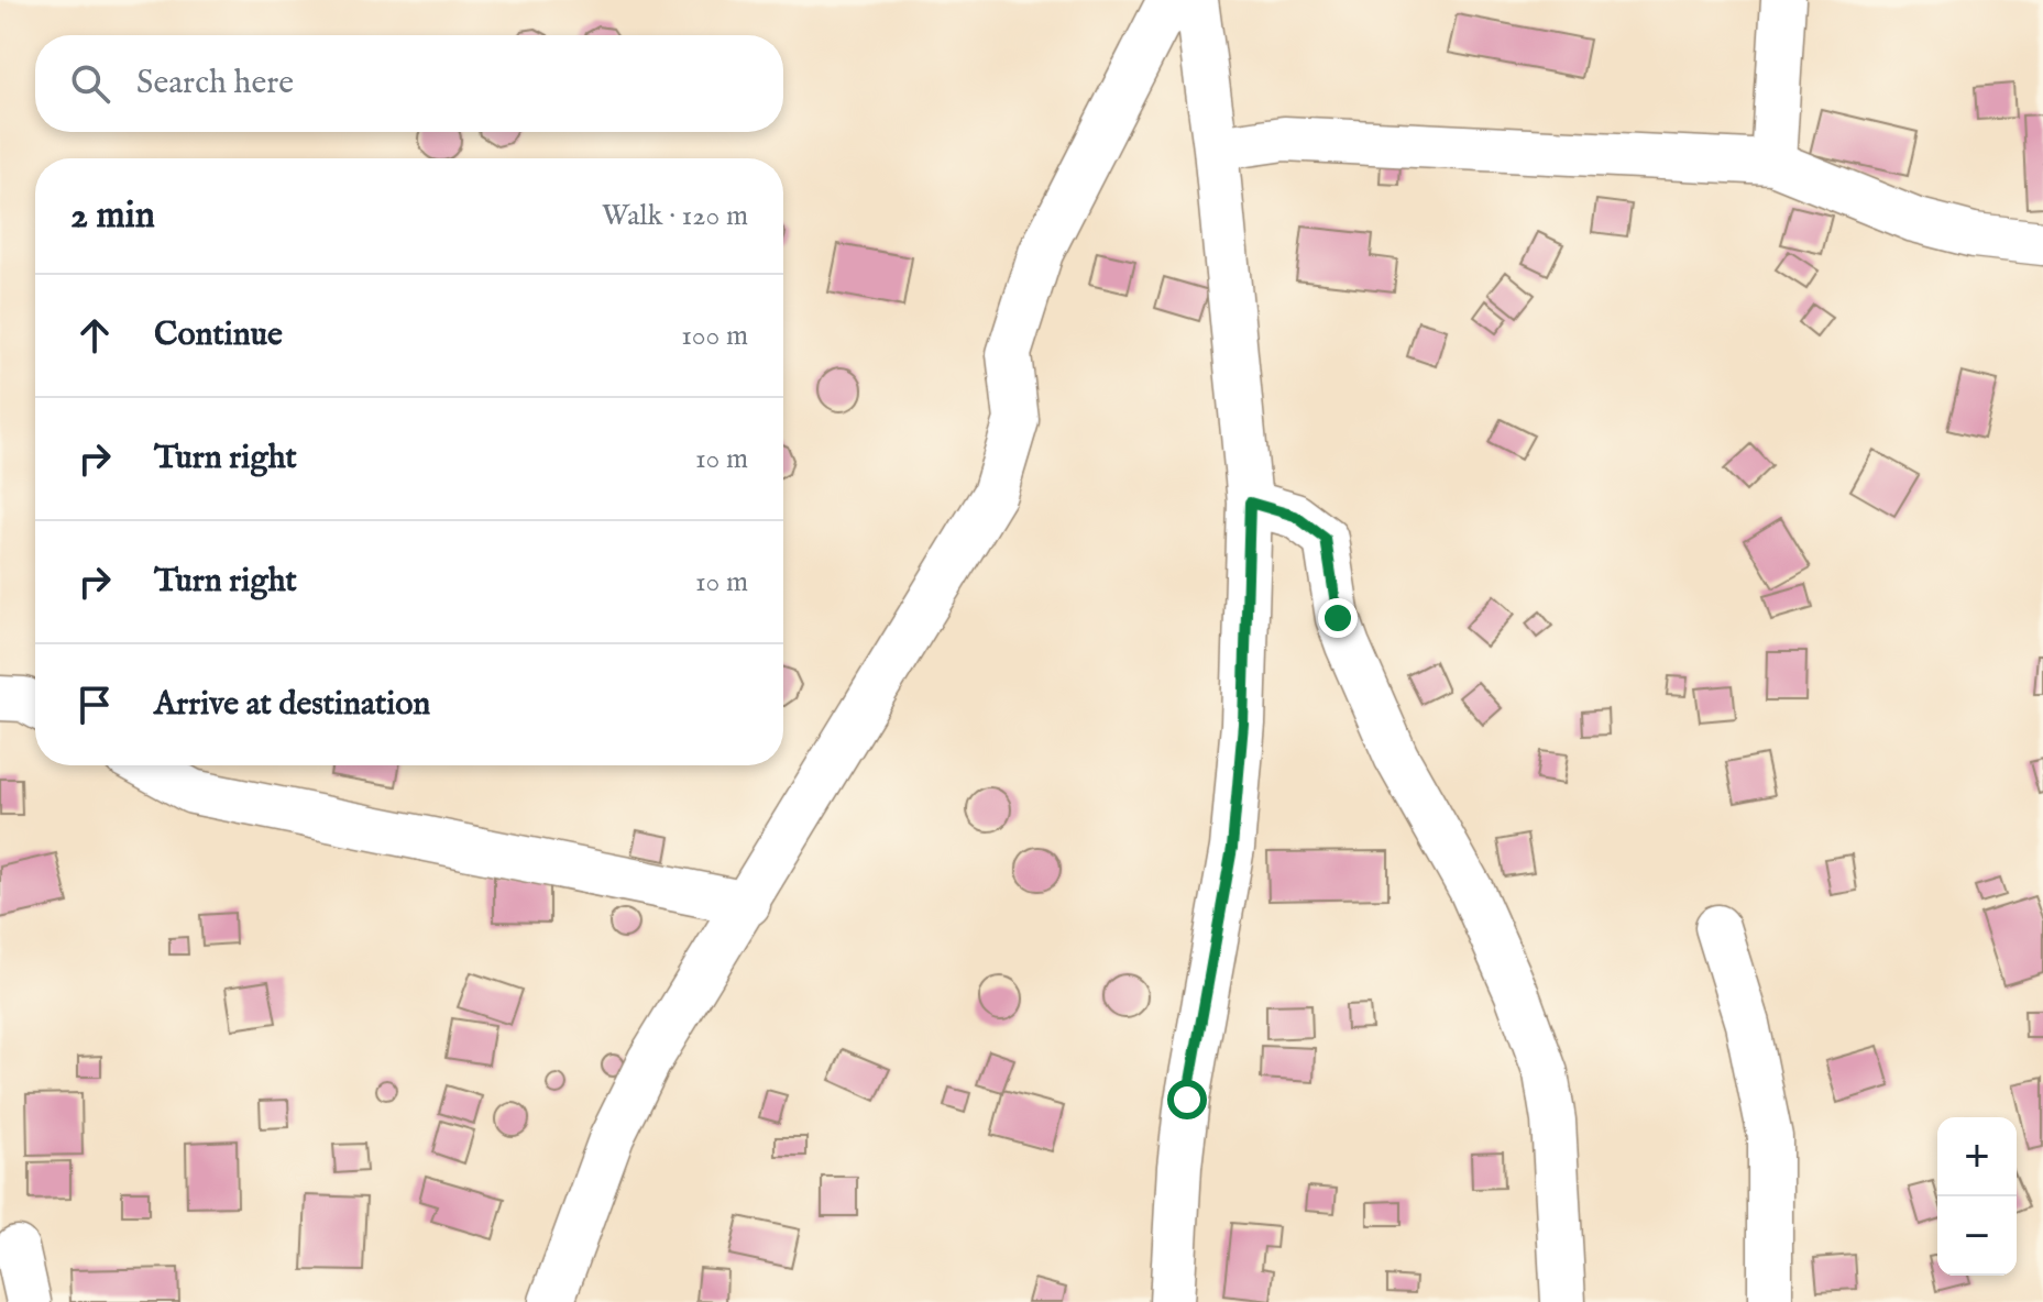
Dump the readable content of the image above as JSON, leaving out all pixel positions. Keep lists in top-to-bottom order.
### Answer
{
  "page": {
    "search": "Search here",
    "heading": ["2 min", "Walk · 120 m"],
    "list": [
      ["Continue", "100 m"],
      ["Turn right", "10 m"],
      ["Turn right", "10 m"],
      "Arrive at destination"
    ],
    "map_buttons": ["+", "−"]
  }
}
